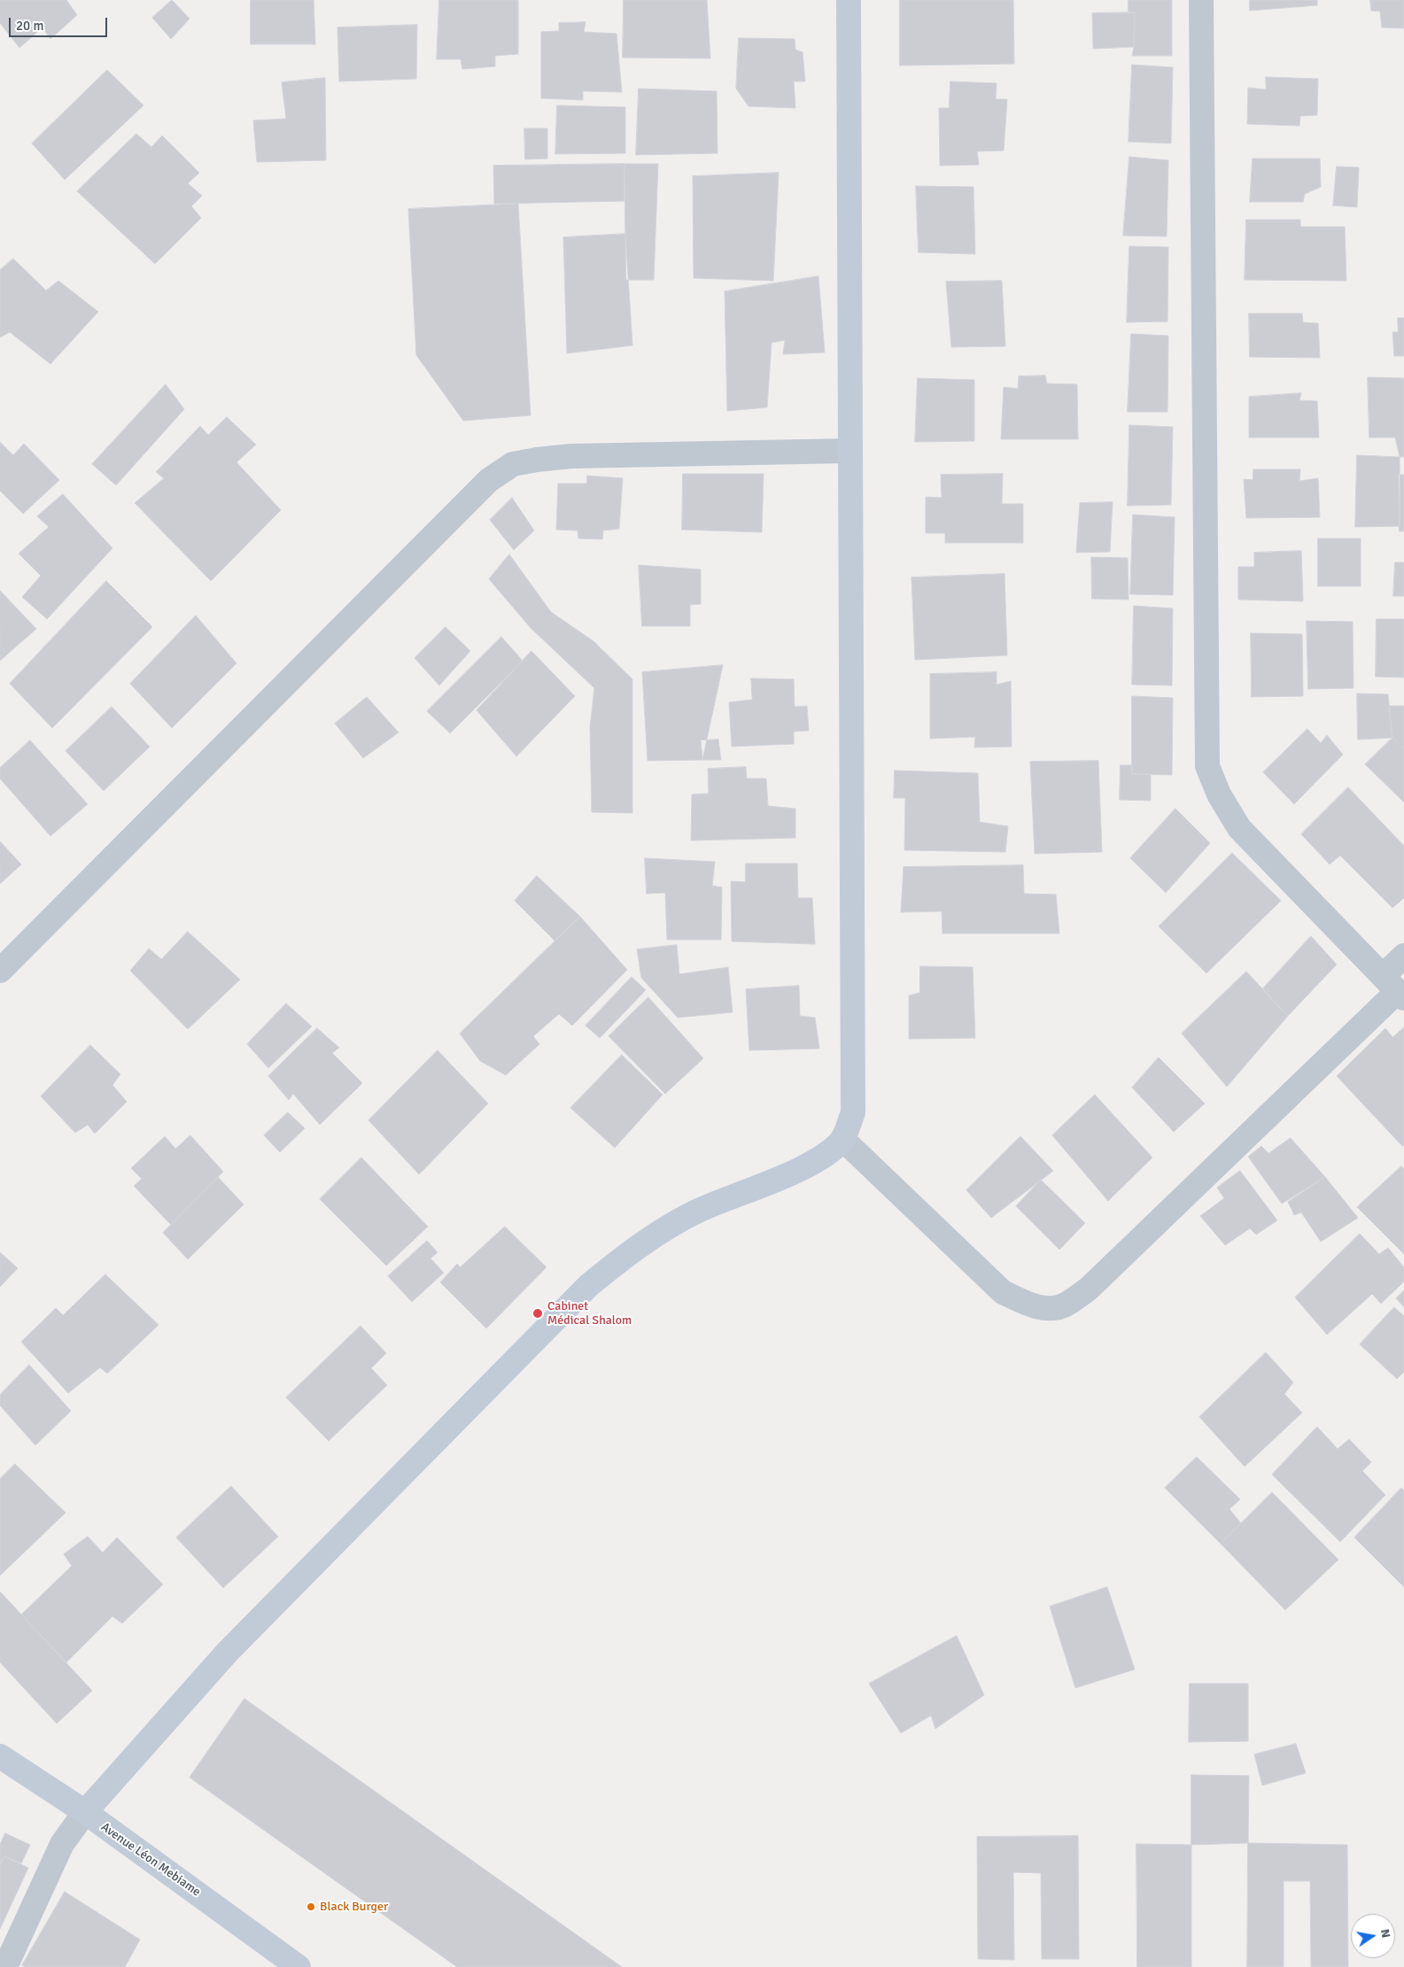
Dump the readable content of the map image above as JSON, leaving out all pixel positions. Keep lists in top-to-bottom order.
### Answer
{
  "streets": {
    "street": ["Avenue Léon Mebiame"]
  },
  "places": ["Cabinet Médical Shalom", "Black Burger"],
  "scale_bar": "20 m",
  "north": "right"
}
